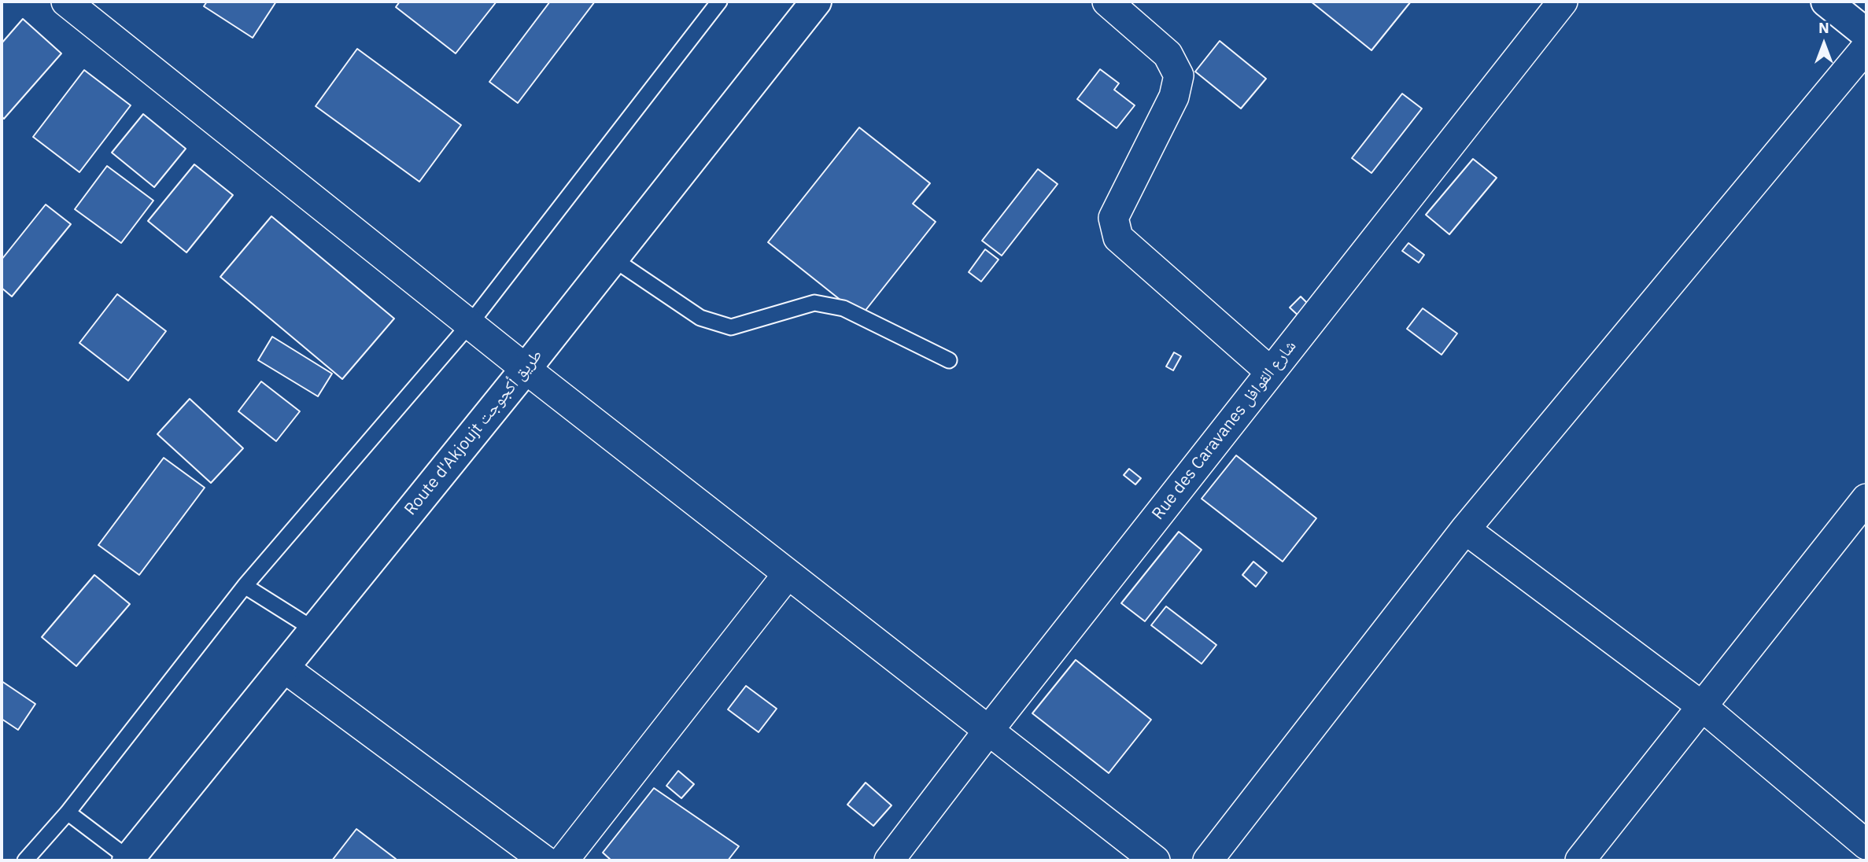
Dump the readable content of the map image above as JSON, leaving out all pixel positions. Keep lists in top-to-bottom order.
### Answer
{
  "streets": {
    "main road": ["Route d'Akjoujt طريق أكجوجت"],
    "street": ["Rue des Caravanes شارع القوافل"]
  },
  "north": "top"
}
